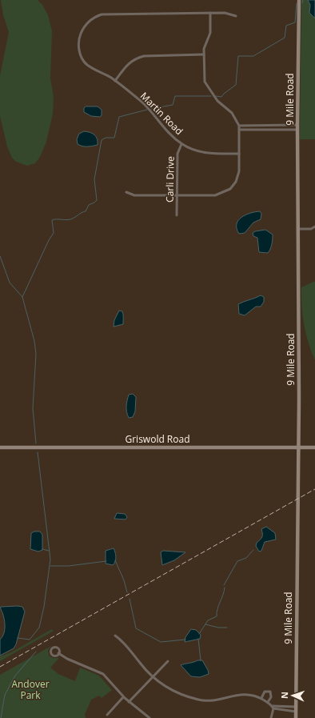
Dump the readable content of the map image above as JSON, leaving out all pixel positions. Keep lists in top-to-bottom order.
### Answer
{
  "streets": {
    "street": [
      "9 Mile Road",
      "Martin Road",
      "Carli Drive",
      "Griswold Road"
    ]
  },
  "crossings": [
    ["9 Mile Road", "Griswold Road"],
    ["Martin Road", "Carli Drive"]
  ],
  "parks": ["Andover Park"],
  "north": "left"
}
